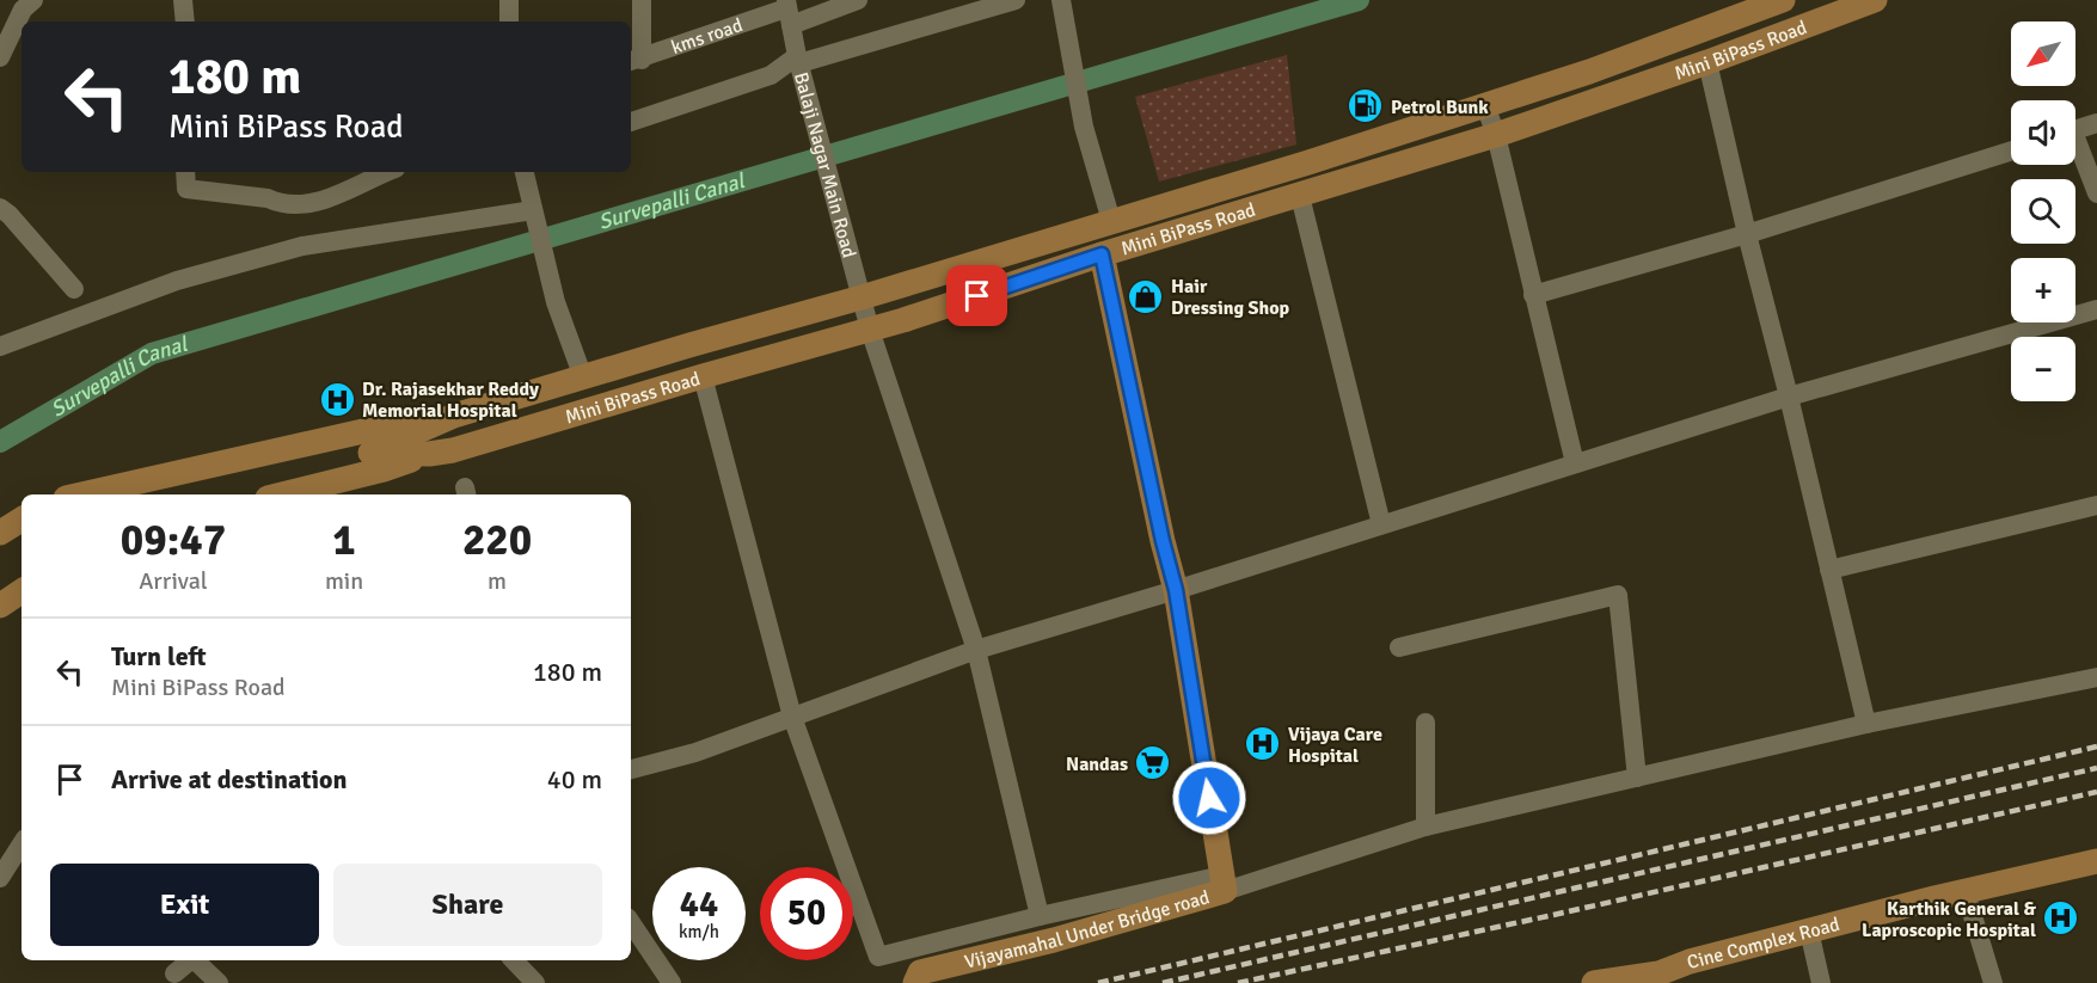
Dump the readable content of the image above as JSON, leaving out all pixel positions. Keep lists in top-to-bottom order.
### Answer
{
  "streets": {
    "main road": ["Mini BiPass Road", "Vijayamahal Under Bridge road", "Cine Complex Road"],
    "street": ["kms road", "Balaji Nagar Main Road"]
  },
  "crossings": [
    ["kms road", "Balaji Nagar Main Road"],
    ["Mini BiPass Road", "Balaji Nagar Main Road"]
  ],
  "water": ["Survepalli Canal"],
  "places": {
    "fuel station": ["Petrol Bunk"],
    "shop": ["Hair Dressing Shop"],
    "hospital": ["Dr. Rajasekhar Reddy Memorial Hospital", "Vijaya Care Hospital", "Karthik General & Laproscopic Hospital"],
    "supermarket": ["Nandas"]
  },
  "north": "bottom left",
  "page": {
    "map_buttons": ["+", "−"],
    "turn": ["180 m", "Mini BiPass Road"],
    "eta": [
      "09:47",
      "Arrival",
      "1",
      "min",
      "220",
      "m"
    ],
    "list": [
      {
        "name": "Turn left",
        "note": "Mini BiPass Road",
        "value": "180 m"
      },
      {
        "name": "Arrive at destination",
        "value": "40 m"
      }
    ],
    "buttons": ["Exit", "Share"],
    "speed": "44 km/h",
    "limit": "50"
  }
}
